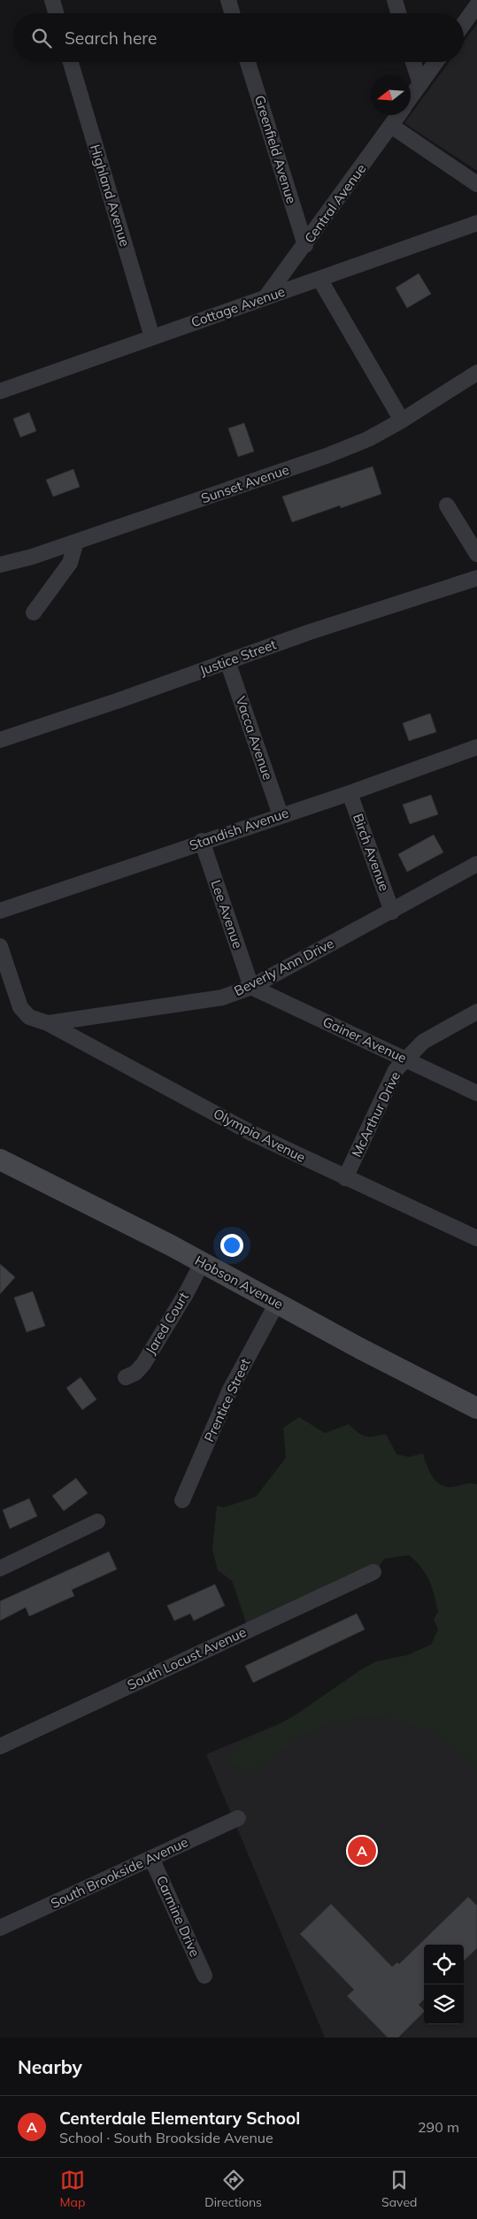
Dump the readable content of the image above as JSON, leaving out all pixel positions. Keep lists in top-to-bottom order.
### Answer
{
  "streets": {
    "street": [
      "Greenfield Avenue",
      "Highland Avenue",
      "Central Avenue",
      "Cottage Avenue",
      "Sunset Avenue",
      "Justice Street",
      "Vacca Avenue",
      "Standish Avenue",
      "Birch Avenue",
      "Lee Avenue",
      "Beverly Ann Drive",
      "Gainer Avenue",
      "McArthur Drive",
      "Olympia Avenue",
      "Hobson Avenue",
      "Jared Court",
      "Prentice Street",
      "South Locust Avenue",
      "South Brookside Avenue",
      "Carmine Drive"
    ]
  },
  "crossings": [
    ["Greenfield Avenue", "Central Avenue"],
    ["Highland Avenue", "Cottage Avenue"],
    ["Central Avenue", "Cottage Avenue"],
    ["Justice Street", "Vacca Avenue"],
    ["Vacca Avenue", "Standish Avenue"],
    ["Standish Avenue", "Birch Avenue"],
    ["Standish Avenue", "Lee Avenue"],
    ["Birch Avenue", "Beverly Ann Drive"],
    ["Lee Avenue", "Beverly Ann Drive"],
    ["Lee Avenue", "Gainer Avenue"],
    ["Beverly Ann Drive", "Gainer Avenue"],
    ["Beverly Ann Drive", "Olympia Avenue"],
    ["Gainer Avenue", "McArthur Drive"],
    ["McArthur Drive", "Olympia Avenue"],
    ["Hobson Avenue", "Jared Court"],
    ["Hobson Avenue", "Prentice Street"],
    ["South Brookside Avenue", "Carmine Drive"]
  ],
  "north": "left",
  "page": {
    "search": "Search here",
    "pins": "A",
    "heading": "Nearby",
    "list": [
      {
        "mark": "A",
        "name": "Centerdale Elementary School",
        "note": "School · South Brookside Avenue",
        "value": "290 m"
      }
    ],
    "nav": ["Map", "Directions", "Saved"]
  }
}
